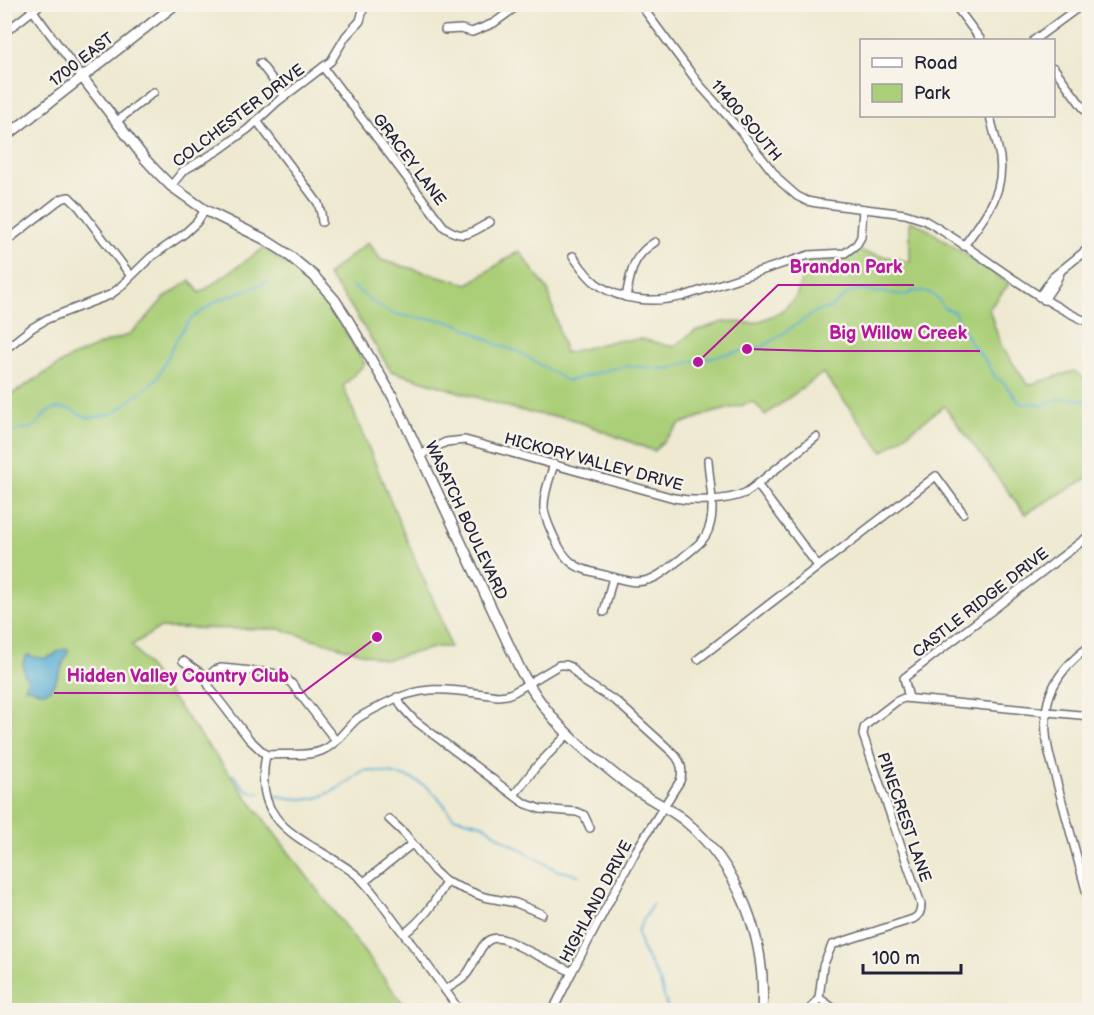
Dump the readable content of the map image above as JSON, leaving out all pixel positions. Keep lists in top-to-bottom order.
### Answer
{
  "streets": {
    "main road": ["1700 EAST", "WASATCH BOULEVARD"],
    "street": [
      "COLCHESTER DRIVE",
      "11400 SOUTH",
      "GRACEY LANE",
      "HICKORY VALLEY DRIVE",
      "CASTLE RIDGE DRIVE",
      "PINECREST LANE",
      "HIGHLAND DRIVE"
    ]
  },
  "crossings": [
    ["1700 EAST", "WASATCH BOULEVARD"],
    ["COLCHESTER DRIVE", "GRACEY LANE"],
    ["COLCHESTER DRIVE", "WASATCH BOULEVARD"],
    ["HICKORY VALLEY DRIVE", "WASATCH BOULEVARD"],
    ["WASATCH BOULEVARD", "HIGHLAND DRIVE"],
    ["CASTLE RIDGE DRIVE", "PINECREST LANE"]
  ],
  "places": ["Big Willow Creek", "Brandon Park", "Hidden Valley Country Club"],
  "legend": ["Road", "Park"],
  "scale_bar": "100 m"
}
